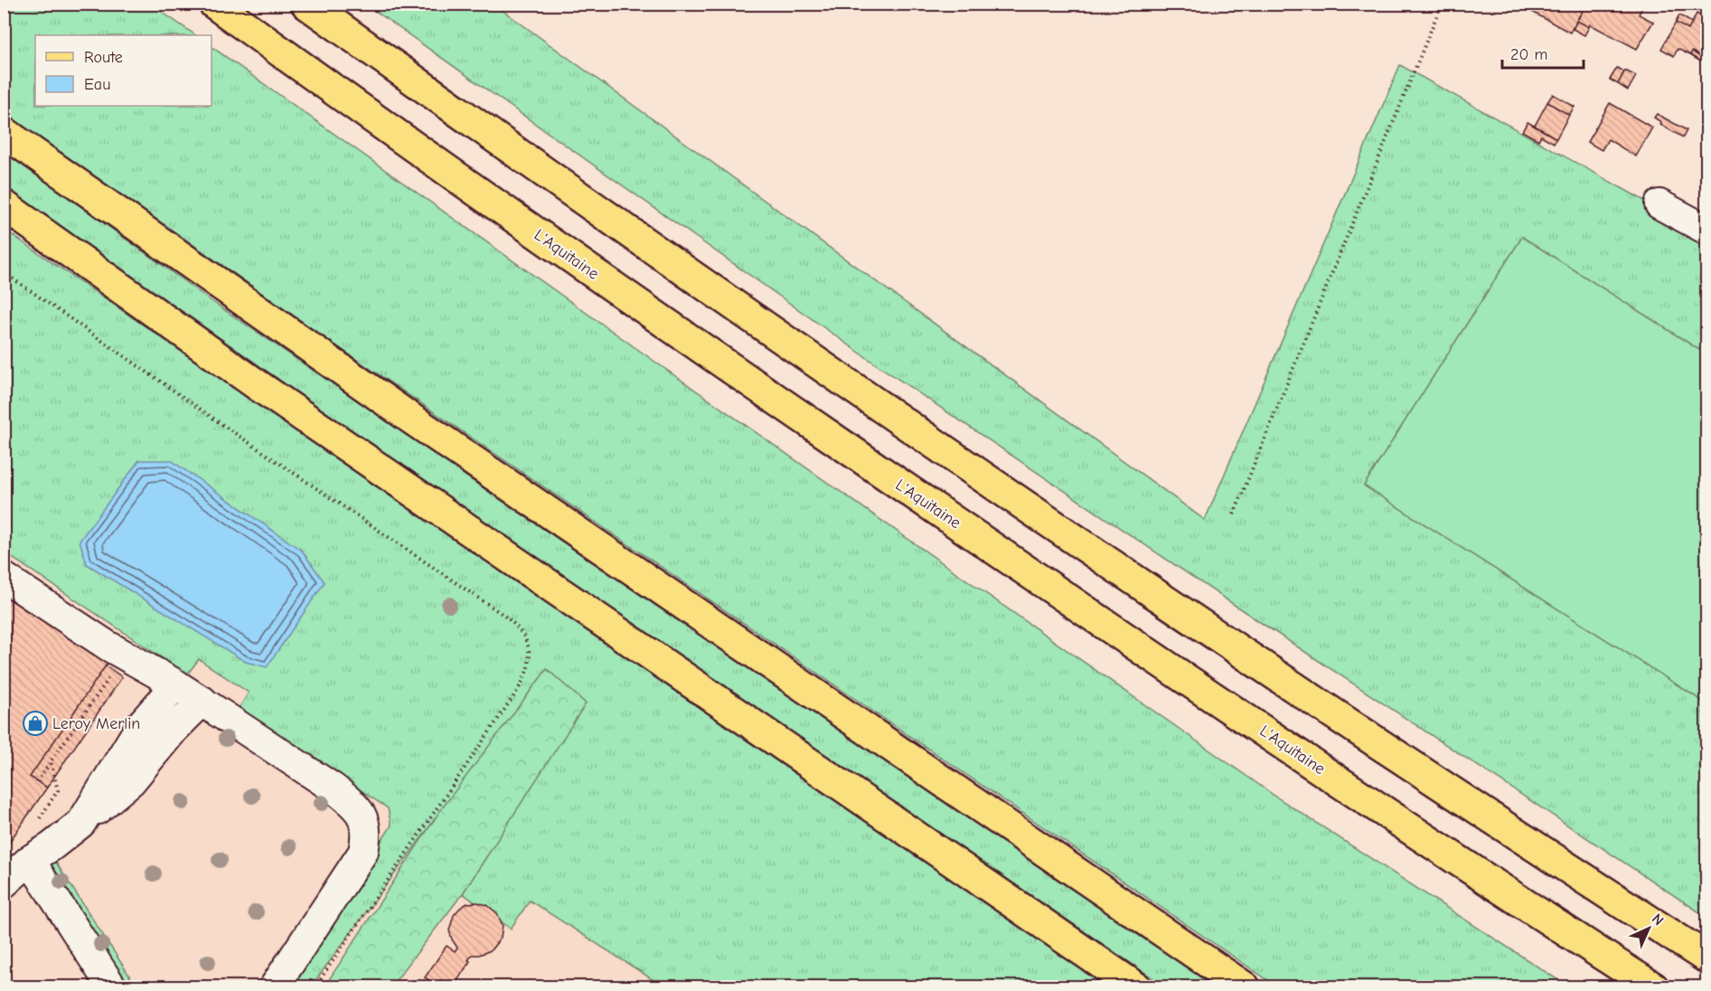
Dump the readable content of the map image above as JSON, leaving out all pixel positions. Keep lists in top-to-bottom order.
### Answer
{
  "streets": {
    "main road": ["L'Aquitaine"]
  },
  "places": {
    "shop": ["Leroy Merlin"]
  },
  "legend": ["Route", "Eau"],
  "scale_bar": "20 m",
  "north": "top right"
}
